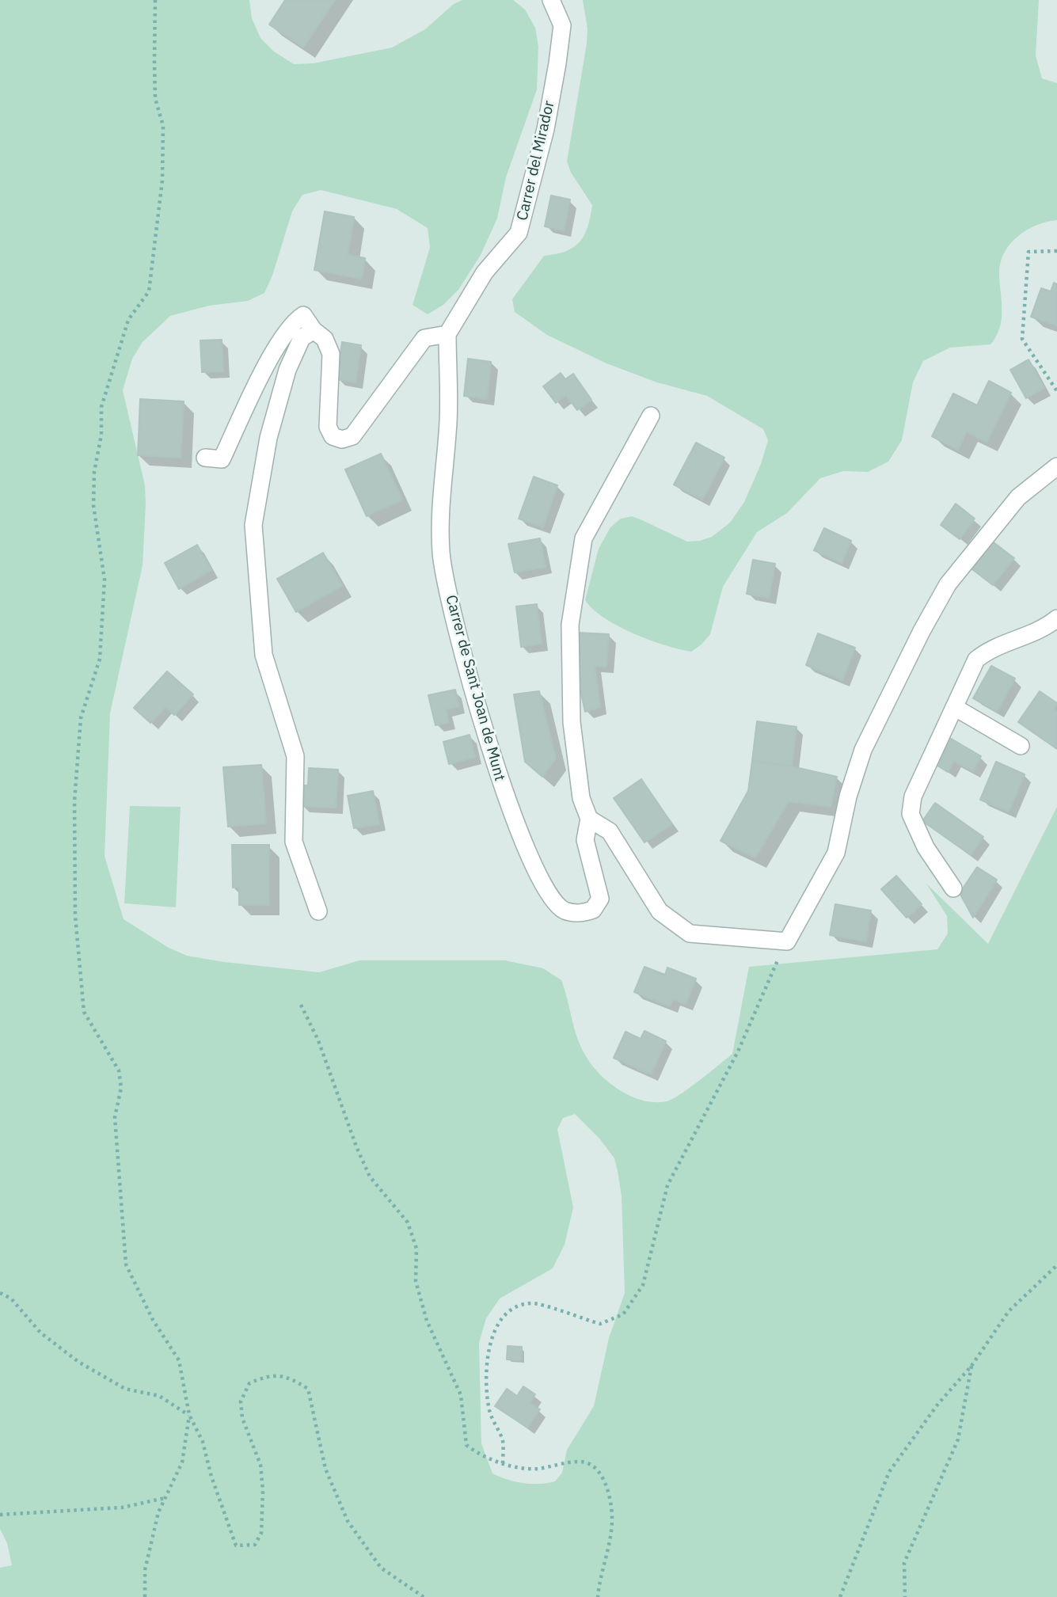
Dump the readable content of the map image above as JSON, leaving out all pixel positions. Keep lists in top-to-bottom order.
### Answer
{
  "streets": {
    "street": ["Carrer del Mirador", "Carrer de Sant Joan de Munt"]
  },
  "crossings": [
    ["Carrer del Mirador", "Carrer de Sant Joan de Munt"]
  ]
}
